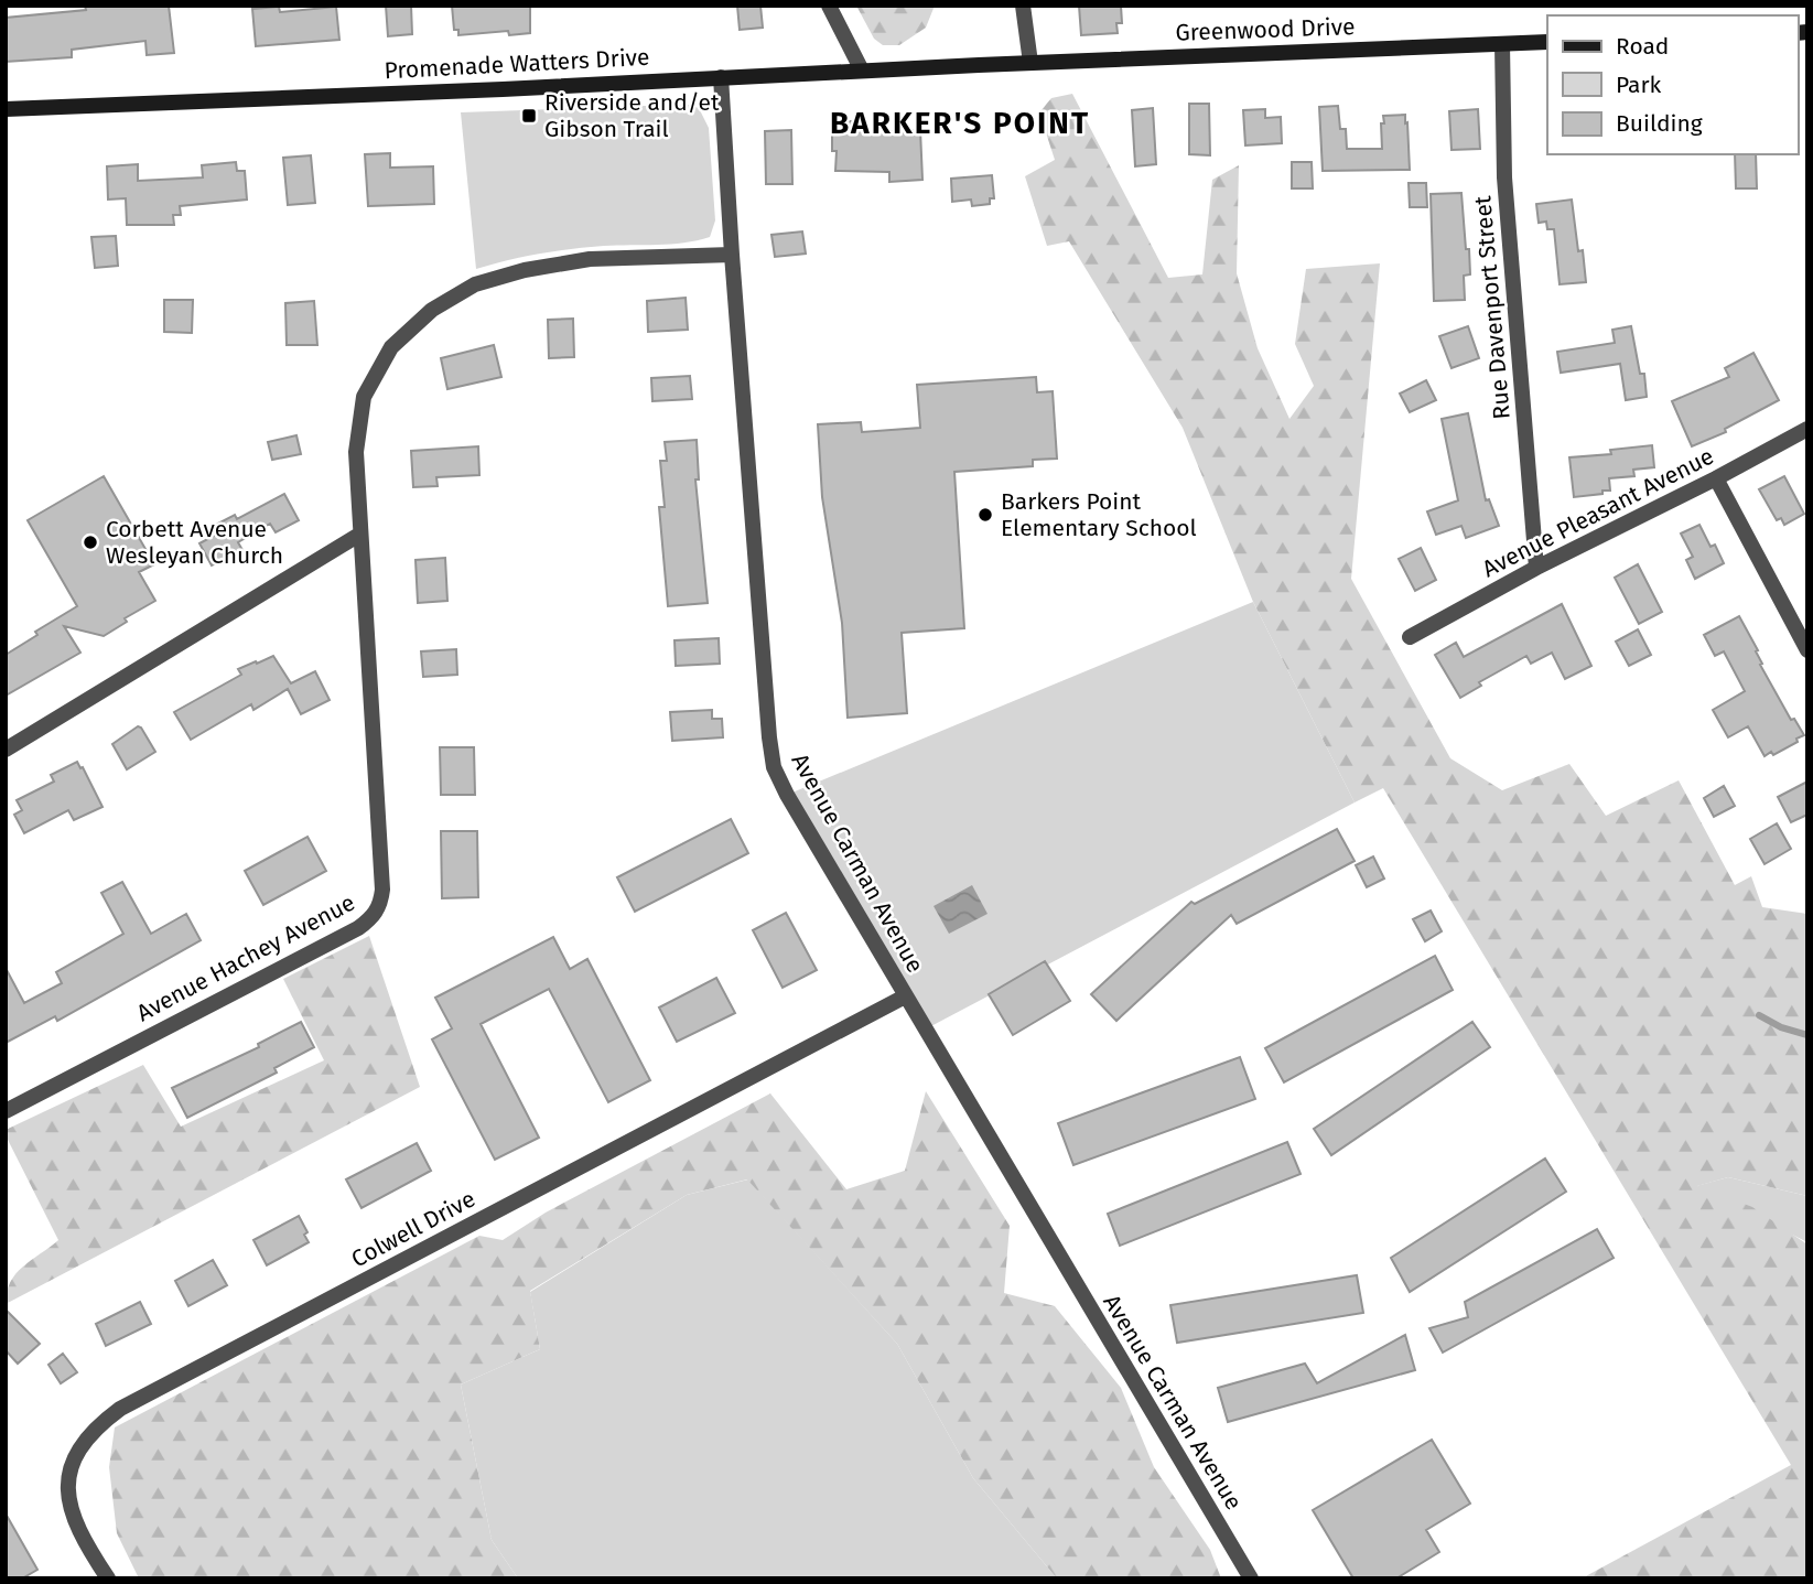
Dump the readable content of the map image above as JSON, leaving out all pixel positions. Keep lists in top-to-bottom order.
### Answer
{
  "streets": {
    "main road": ["Greenwood Drive", "Promenade Watters Drive"],
    "street": [
      "Rue Davenport Street",
      "Avenue Pleasant Avenue",
      "Avenue Carman Avenue",
      "Avenue Hachey Avenue",
      "Colwell Drive"
    ]
  },
  "crossings": [
    ["Greenwood Drive", "Promenade Watters Drive"],
    ["Greenwood Drive", "Rue Davenport Street"],
    ["Promenade Watters Drive", "Avenue Carman Avenue"],
    ["Rue Davenport Street", "Avenue Pleasant Avenue"],
    ["Avenue Carman Avenue", "Avenue Hachey Avenue"],
    ["Avenue Carman Avenue", "Colwell Drive"]
  ],
  "districts": ["BARKER'S POINT"],
  "places": {
    "transit": ["Riverside and/et Gibson Trail"],
    "other": ["Barkers Point Elementary School", "Corbett Avenue Wesleyan Church"]
  },
  "legend": ["Road", "Park", "Building"]
}
